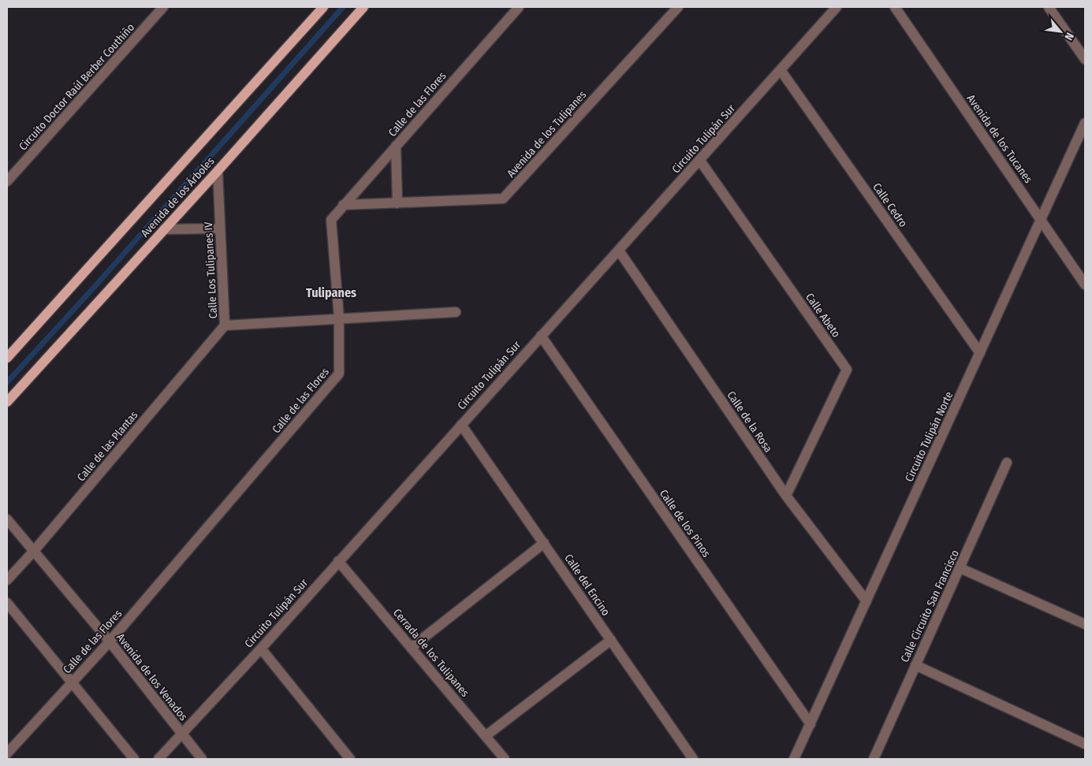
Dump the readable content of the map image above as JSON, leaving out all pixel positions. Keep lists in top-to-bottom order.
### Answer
{
  "streets": {
    "main road": ["Avenida de los Árboles"],
    "street": [
      "Circuito Doctor Raúl Berber Couthiño",
      "Calle de las Flores",
      "Avenida de los Tulipanes",
      "Circuito Tulipán Sur",
      "Avenida de los Tucanes",
      "Calle Cedro",
      "Calle Los Tulipanes IV",
      "Calle Abeto",
      "Calle de la Rosa",
      "Circuito Tulipán Norte",
      "Calle de las Plantas",
      "Calle de los Pinos",
      "Calle del Encino",
      "Calle Circuito San Francisco",
      "Cerrada de los Tulipanes",
      "Avenida de los Venados"
    ]
  },
  "crossings": [
    ["Calle de las Flores", "Avenida de los Tulipanes"],
    ["Calle de las Flores", "Calle Los Tulipanes IV"],
    ["Calle de las Flores", "Avenida de los Venados"],
    ["Circuito Tulipán Sur", "Calle Cedro"],
    ["Circuito Tulipán Sur", "Calle Abeto"],
    ["Circuito Tulipán Sur", "Calle de la Rosa"],
    ["Circuito Tulipán Sur", "Calle de los Pinos"],
    ["Circuito Tulipán Sur", "Calle del Encino"],
    ["Circuito Tulipán Sur", "Cerrada de los Tulipanes"],
    ["Circuito Tulipán Sur", "Avenida de los Venados"],
    ["Avenida de los Tucanes", "Circuito Tulipán Norte"],
    ["Avenida de los Árboles", "Calle Los Tulipanes IV"],
    ["Calle Cedro", "Circuito Tulipán Norte"],
    ["Calle Los Tulipanes IV", "Calle de las Plantas"],
    ["Calle Abeto", "Calle de la Rosa"],
    ["Calle de la Rosa", "Circuito Tulipán Norte"],
    ["Circuito Tulipán Norte", "Calle de los Pinos"],
    ["Calle de las Plantas", "Avenida de los Venados"]
  ],
  "districts": ["Tulipanes"],
  "north": "bottom right"
}
